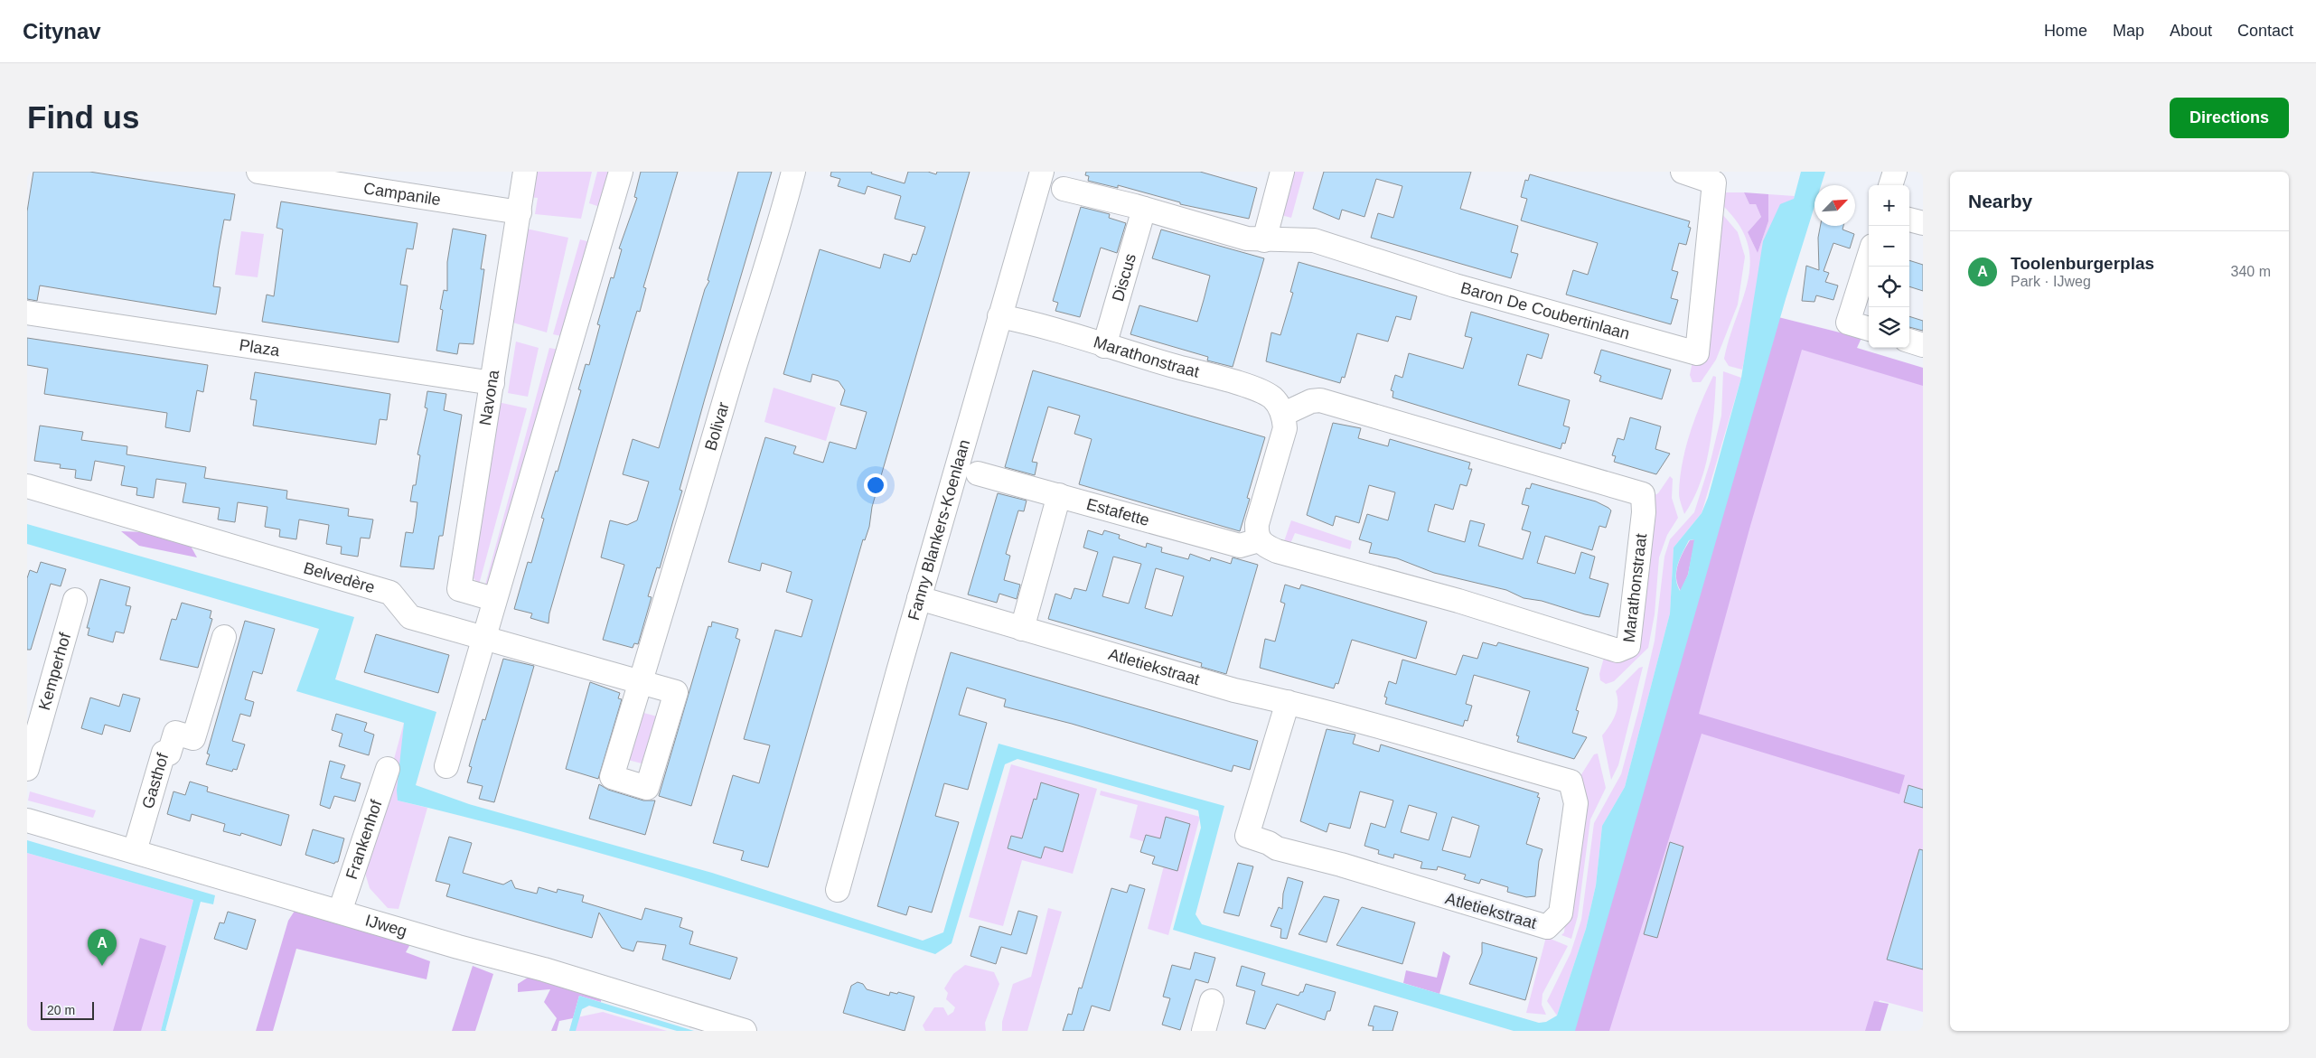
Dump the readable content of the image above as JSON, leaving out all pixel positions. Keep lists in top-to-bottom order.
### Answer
{
  "streets": {
    "street": [
      "Campanile",
      "Discus",
      "Baron De Coubertinlaan",
      "Plaza",
      "Marathonstraat",
      "Navona",
      "Bolivar",
      "Estafette",
      "Fanny Blankers-Koenlaan",
      "Belvedère",
      "Atletiekstraat",
      "Kemperhof",
      "Gasthof",
      "Frankenhof",
      "IJweg"
    ]
  },
  "crossings": [
    ["Campanile", "Navona"],
    ["Discus", "Marathonstraat"],
    ["Plaza", "Navona"],
    ["Marathonstraat", "Estafette"],
    ["Marathonstraat", "Fanny Blankers-Koenlaan"],
    ["Bolivar", "Belvedère"],
    ["Fanny Blankers-Koenlaan", "Atletiekstraat"],
    ["Gasthof", "IJweg"],
    ["Frankenhof", "IJweg"]
  ],
  "scale_bar": "20 m",
  "north": "top right",
  "page": {
    "header": "Citynav",
    "nav": [
      "Home",
      "Map",
      "About",
      "Contact"
    ],
    "buttons": "Directions",
    "title": "Find us",
    "heading": "Nearby",
    "map_buttons": ["+", "−"],
    "list": [
      {
        "mark": "A",
        "name": "Toolenburgerplas",
        "note": "Park · IJweg",
        "value": "340 m"
      }
    ],
    "pins": "A",
    "scale": "20 m"
  }
}
